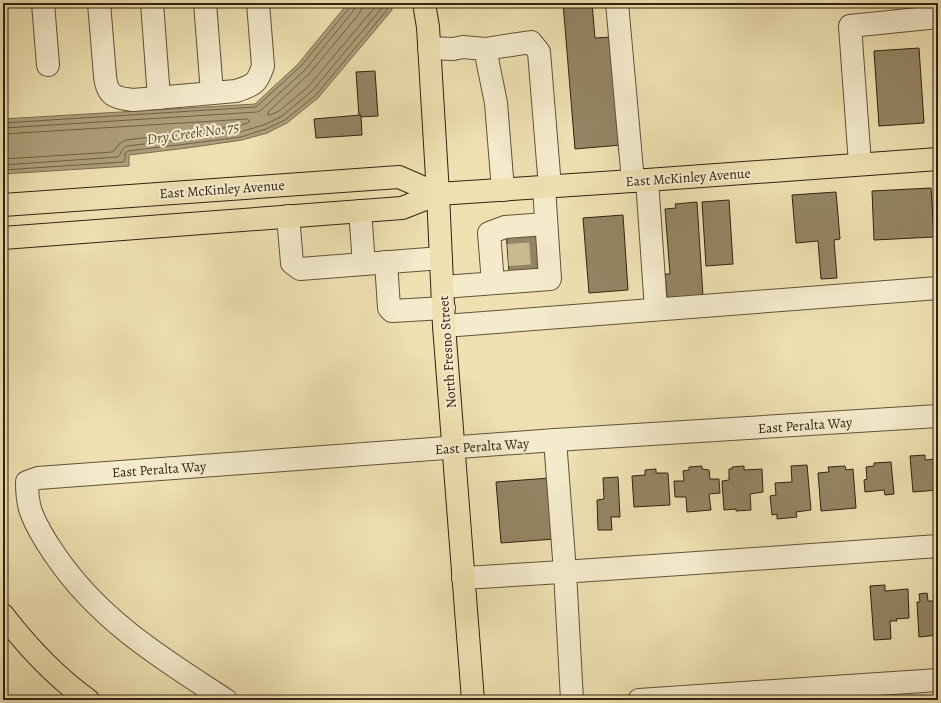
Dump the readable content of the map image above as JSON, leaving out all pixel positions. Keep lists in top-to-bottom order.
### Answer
{
  "streets": {
    "main road": ["East McKinley Avenue", "North Fresno Street"],
    "street": ["East Peralta Way"]
  },
  "crossings": [
    ["East McKinley Avenue", "North Fresno Street"],
    ["North Fresno Street", "East Peralta Way"]
  ],
  "water": ["Dry Creek No. 75"]
}
